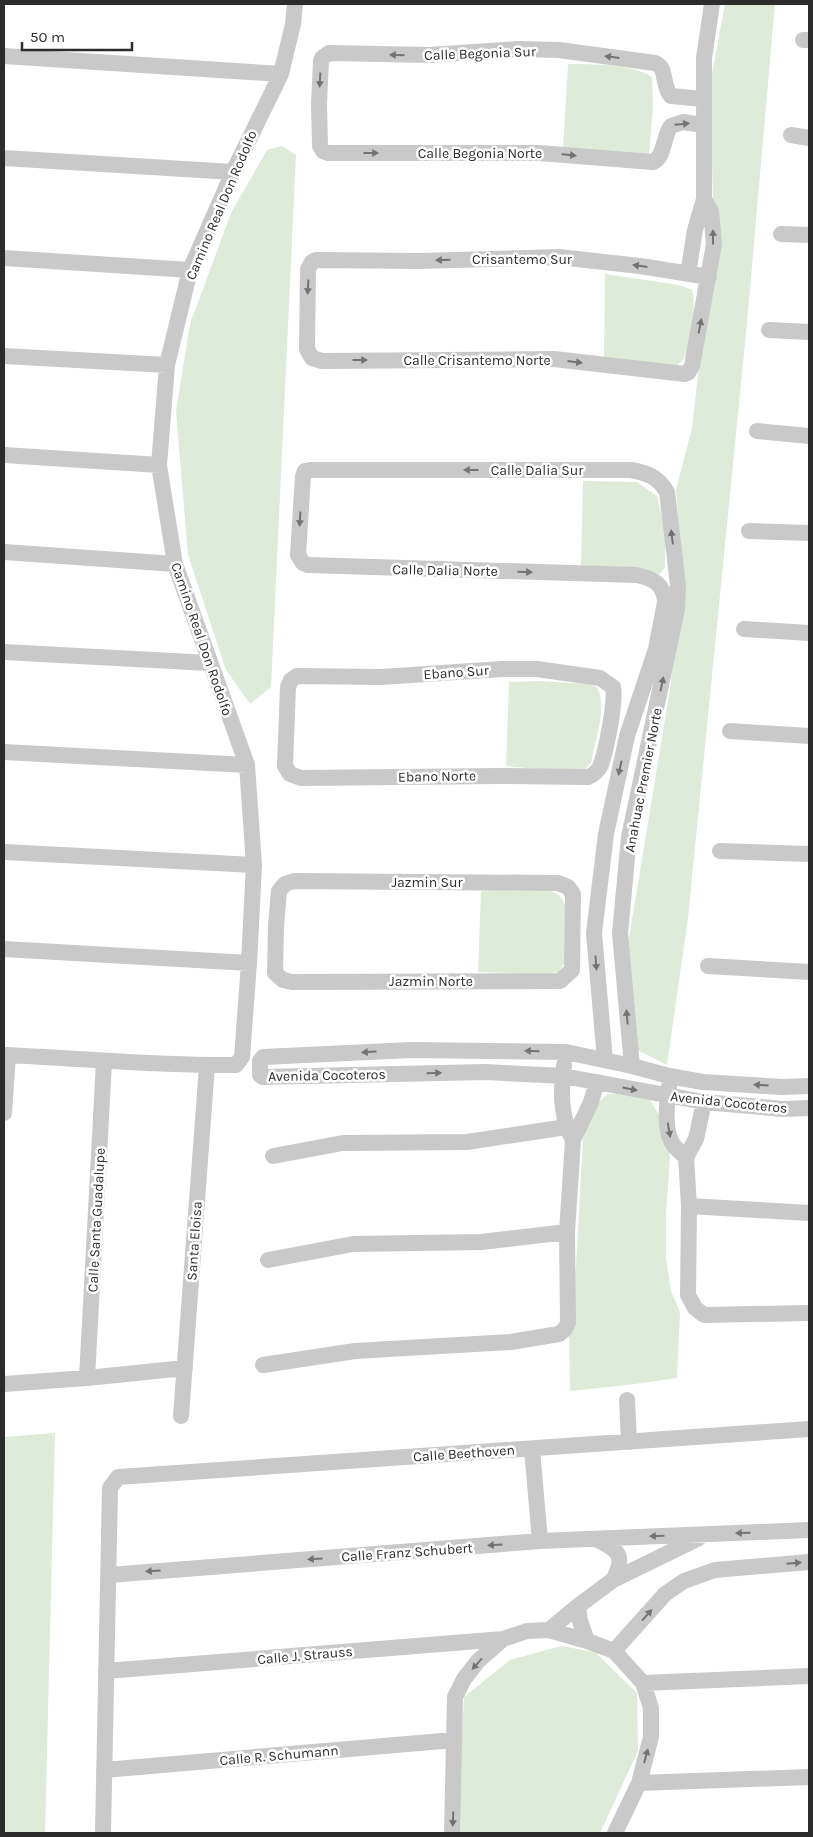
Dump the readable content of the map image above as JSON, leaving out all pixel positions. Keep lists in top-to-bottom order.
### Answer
{
  "streets": {
    "street": [
      "Calle Begonia Sur",
      "Calle Begonia Norte",
      "Camino Real Don Rodolfo",
      "Crisantemo Sur",
      "Calle Crisantemo Norte",
      "Calle Dalia Sur",
      "Calle Dalia Norte",
      "Ebano Sur",
      "Ebano Norte",
      "Anahuac Premier Norte",
      "Jazmin Sur",
      "Jazmin Norte",
      "Avenida Cocoteros",
      "Calle Santa Guadalupe",
      "Santa Eloisa",
      "Calle Beethoven",
      "Calle Franz Schubert",
      "Calle J. Strauss",
      "Calle R. Schumann"
    ]
  },
  "crossings": [
    ["Calle Begonia Sur", "Calle Begonia Norte"],
    ["Camino Real Don Rodolfo", "Santa Eloisa"],
    ["Crisantemo Sur", "Calle Crisantemo Norte"],
    ["Calle Dalia Sur", "Calle Dalia Norte"],
    ["Calle Dalia Sur", "Anahuac Premier Norte"],
    ["Calle Dalia Norte", "Anahuac Premier Norte"],
    ["Ebano Sur", "Ebano Norte"],
    ["Anahuac Premier Norte", "Avenida Cocoteros"],
    ["Jazmin Sur", "Jazmin Norte"],
    ["Calle Beethoven", "Calle Franz Schubert"]
  ],
  "one_way": [
    "Calle Begonia Sur",
    "Calle Begonia Norte",
    "Crisantemo Sur",
    "Calle Dalia Sur",
    "Calle Dalia Norte"
  ],
  "scale_bar": "50 m"
}
